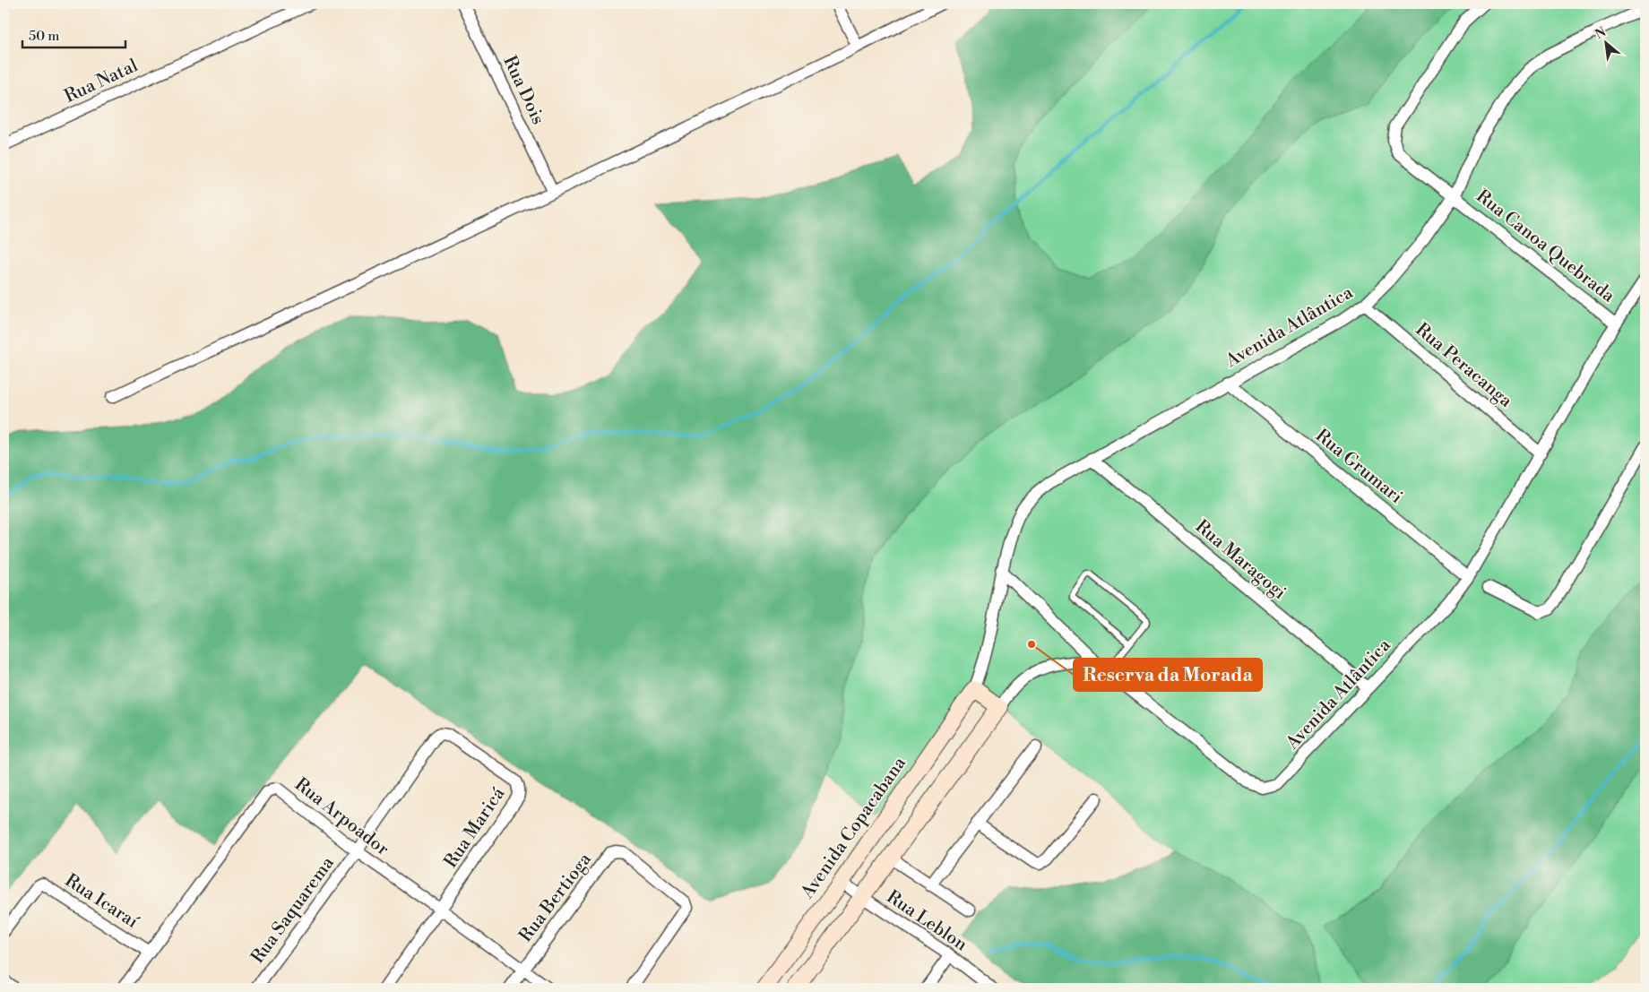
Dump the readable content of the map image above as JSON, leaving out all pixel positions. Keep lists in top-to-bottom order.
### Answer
{
  "streets": {
    "street": [
      "Rua Natal",
      "Rua Dois",
      "Rua Canoa Quebrada",
      "Avenida Atlântica",
      "Rua Peracanga",
      "Rua Grumari",
      "Rua Maragogi",
      "Rua Arpoador",
      "Rua Maricá",
      "Avenida Copacabana",
      "Rua Bertioga",
      "Rua Icaraí",
      "Rua Saquarema",
      "Rua Leblon"
    ]
  },
  "crossings": [
    ["Rua Canoa Quebrada", "Avenida Atlântica"],
    ["Avenida Atlântica", "Rua Peracanga"],
    ["Avenida Atlântica", "Rua Grumari"],
    ["Avenida Atlântica", "Rua Maragogi"],
    ["Avenida Atlântica", "Avenida Copacabana"],
    ["Rua Arpoador", "Rua Maricá"],
    ["Rua Arpoador", "Rua Bertioga"],
    ["Rua Arpoador", "Rua Icaraí"],
    ["Rua Arpoador", "Rua Saquarema"],
    ["Rua Maricá", "Rua Saquarema"],
    ["Avenida Copacabana", "Rua Leblon"]
  ],
  "places": ["Reserva da Morada"],
  "scale_bar": "50 m",
  "north": "top left"
}
